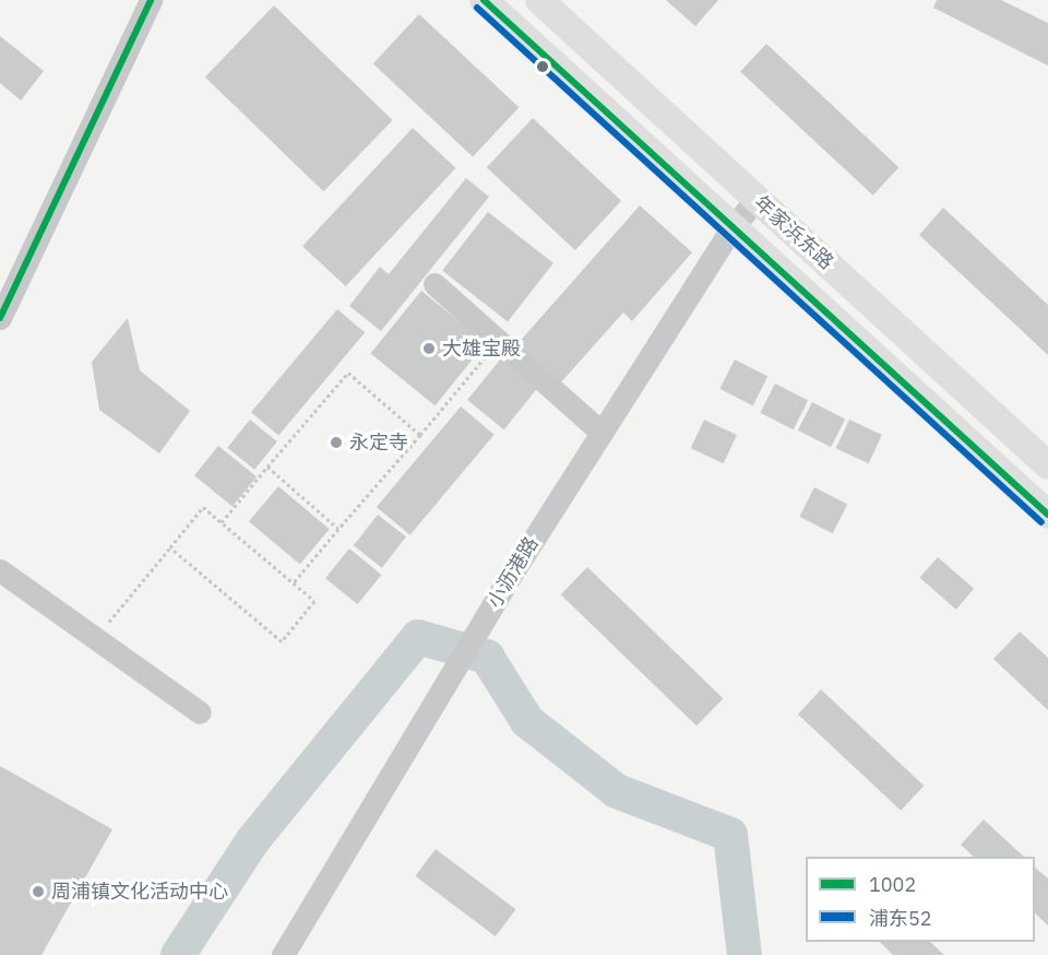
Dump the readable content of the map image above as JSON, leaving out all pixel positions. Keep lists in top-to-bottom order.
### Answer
{
  "streets": {
    "main road": ["年家浜东路"],
    "street": ["小沥港路"]
  },
  "crossings": [
    ["年家浜东路", "小沥港路"]
  ],
  "places": ["大雄宝殿", "永定寺", "周浦镇文化活动中心"],
  "lines": ["transit line 1002", "transit line 浦东52"],
  "legend": ["1002", "浦东52"]
}
